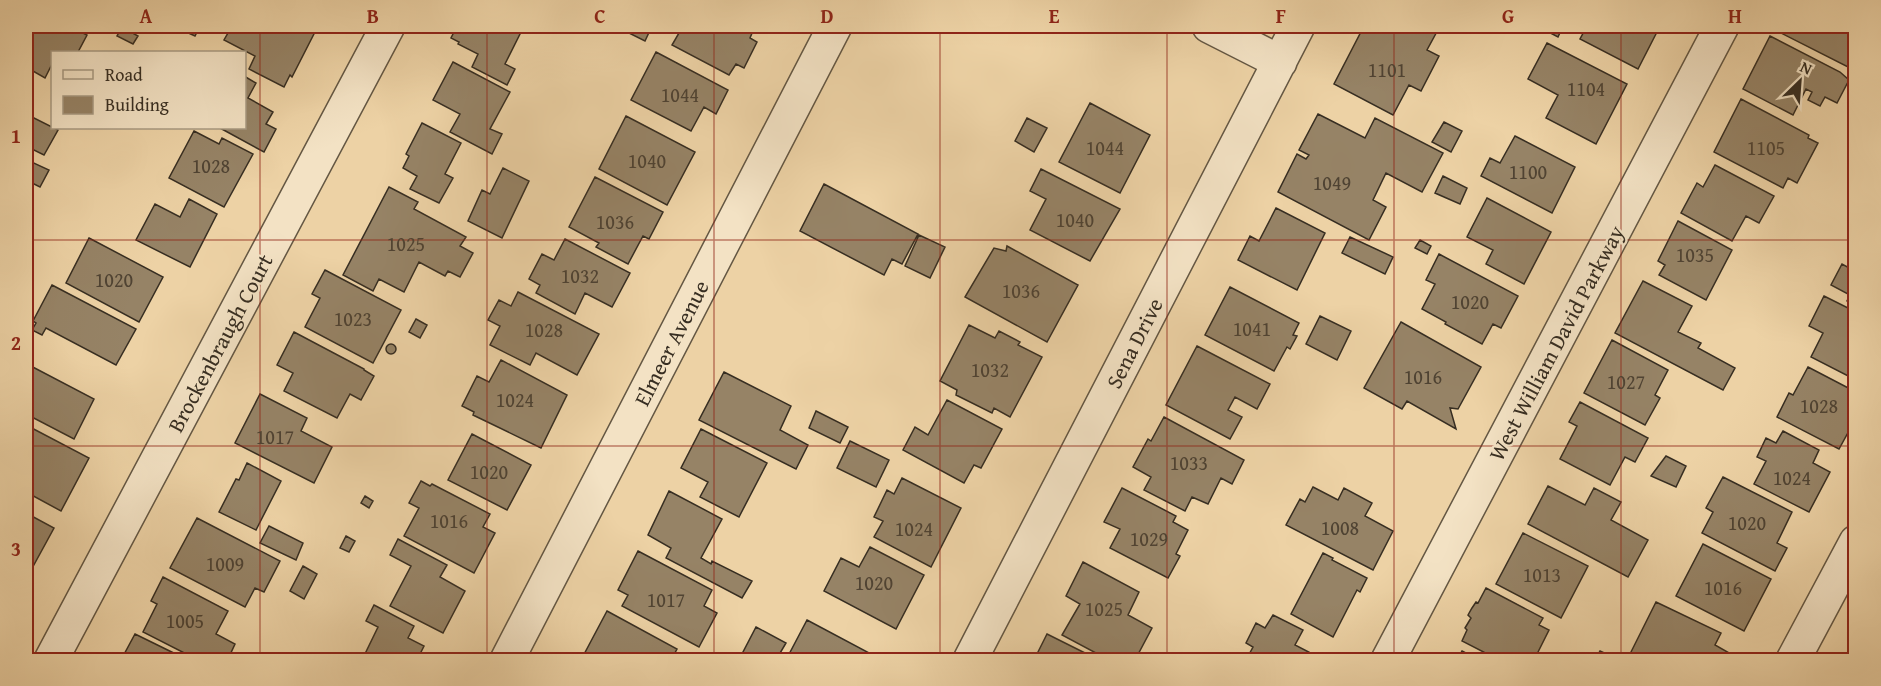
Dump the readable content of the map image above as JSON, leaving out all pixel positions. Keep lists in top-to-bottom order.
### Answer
{
  "streets": {
    "street": [
      "Brockenbraugh Court",
      "Elmeer Avenue",
      "Sena Drive",
      "West William David Parkway"
    ]
  },
  "house_numbers": [
    "1101",
    "1104",
    "1044",
    "1044",
    "1105",
    "1040",
    "1028",
    "1100",
    "1049",
    "1040",
    "1036",
    "1025",
    "1035",
    "1032",
    "1020",
    "1036",
    "1020",
    "1023",
    "1041",
    "1028",
    "1032",
    "1016",
    "1027",
    "1024",
    "1028",
    "1017",
    "1033",
    "1020",
    "1024",
    "1016",
    "1020",
    "1008",
    "1024",
    "1029",
    "1009",
    "1013",
    "1020",
    "1016",
    "1017",
    "1025",
    "1005"
  ],
  "legend": ["Road", "Building"],
  "north": "top right",
  "grid": {
    "columns": [
      "A",
      "B",
      "C",
      "D",
      "E",
      "F",
      "G",
      "H"
    ],
    "rows": ["1", "2", "3"]
  }
}
